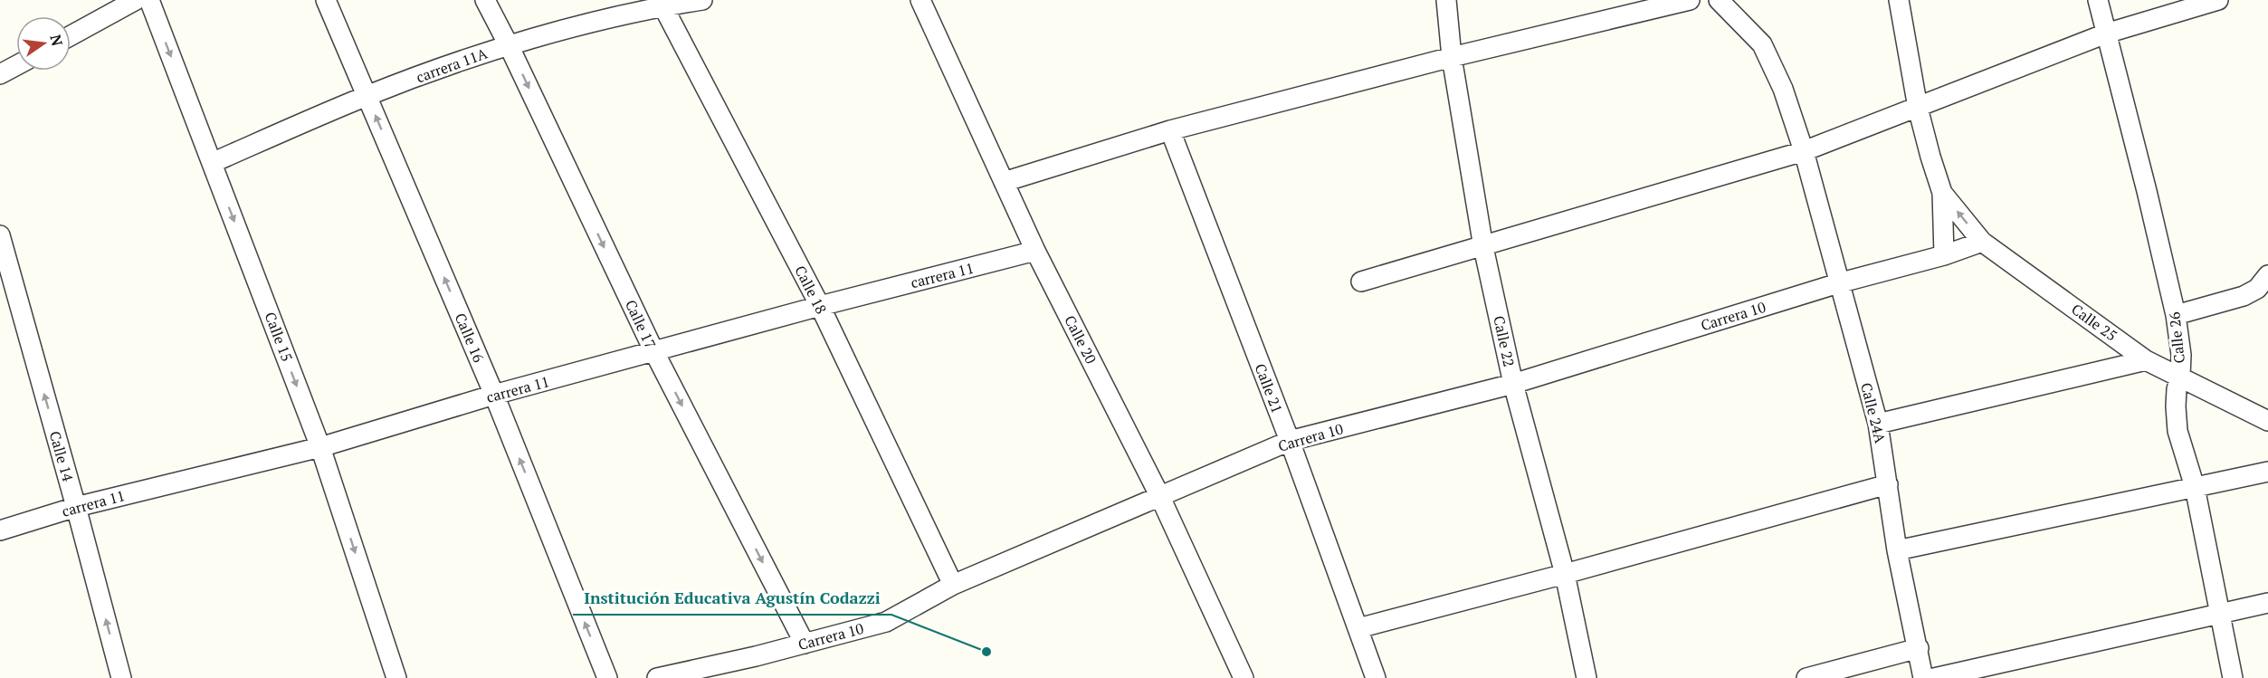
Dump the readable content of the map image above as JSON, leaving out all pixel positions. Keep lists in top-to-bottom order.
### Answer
{
  "streets": {
    "street": [
      "carrera 11A",
      "carrera 11",
      "Calle 18",
      "Carrera 10",
      "Calle 25",
      "Calle 17",
      "Calle 15",
      "Calle 16",
      "Calle 26",
      "Calle 20",
      "Calle 22",
      "Calle 21",
      "Calle 24A",
      "Calle 14"
    ]
  },
  "crossings": [
    ["carrera 11A", "Calle 18"],
    ["carrera 11A", "Calle 17"],
    ["carrera 11A", "Calle 15"],
    ["carrera 11A", "Calle 16"],
    ["carrera 11", "Calle 18"],
    ["carrera 11", "Calle 17"],
    ["carrera 11", "Calle 15"],
    ["carrera 11", "Calle 16"],
    ["carrera 11", "Calle 20"],
    ["carrera 11", "Calle 14"],
    ["Calle 18", "Carrera 10"],
    ["Carrera 10", "Calle 25"],
    ["Carrera 10", "Calle 17"],
    ["Carrera 10", "Calle 20"],
    ["Carrera 10", "Calle 22"],
    ["Carrera 10", "Calle 21"],
    ["Carrera 10", "Calle 24A"],
    ["Calle 25", "Calle 26"]
  ],
  "one_way": [
    "Calle 17",
    "Calle 15",
    "Calle 16",
    "Calle 14"
  ],
  "places": ["Institución Educativa Agustín Codazzi"],
  "north": "right"
}
